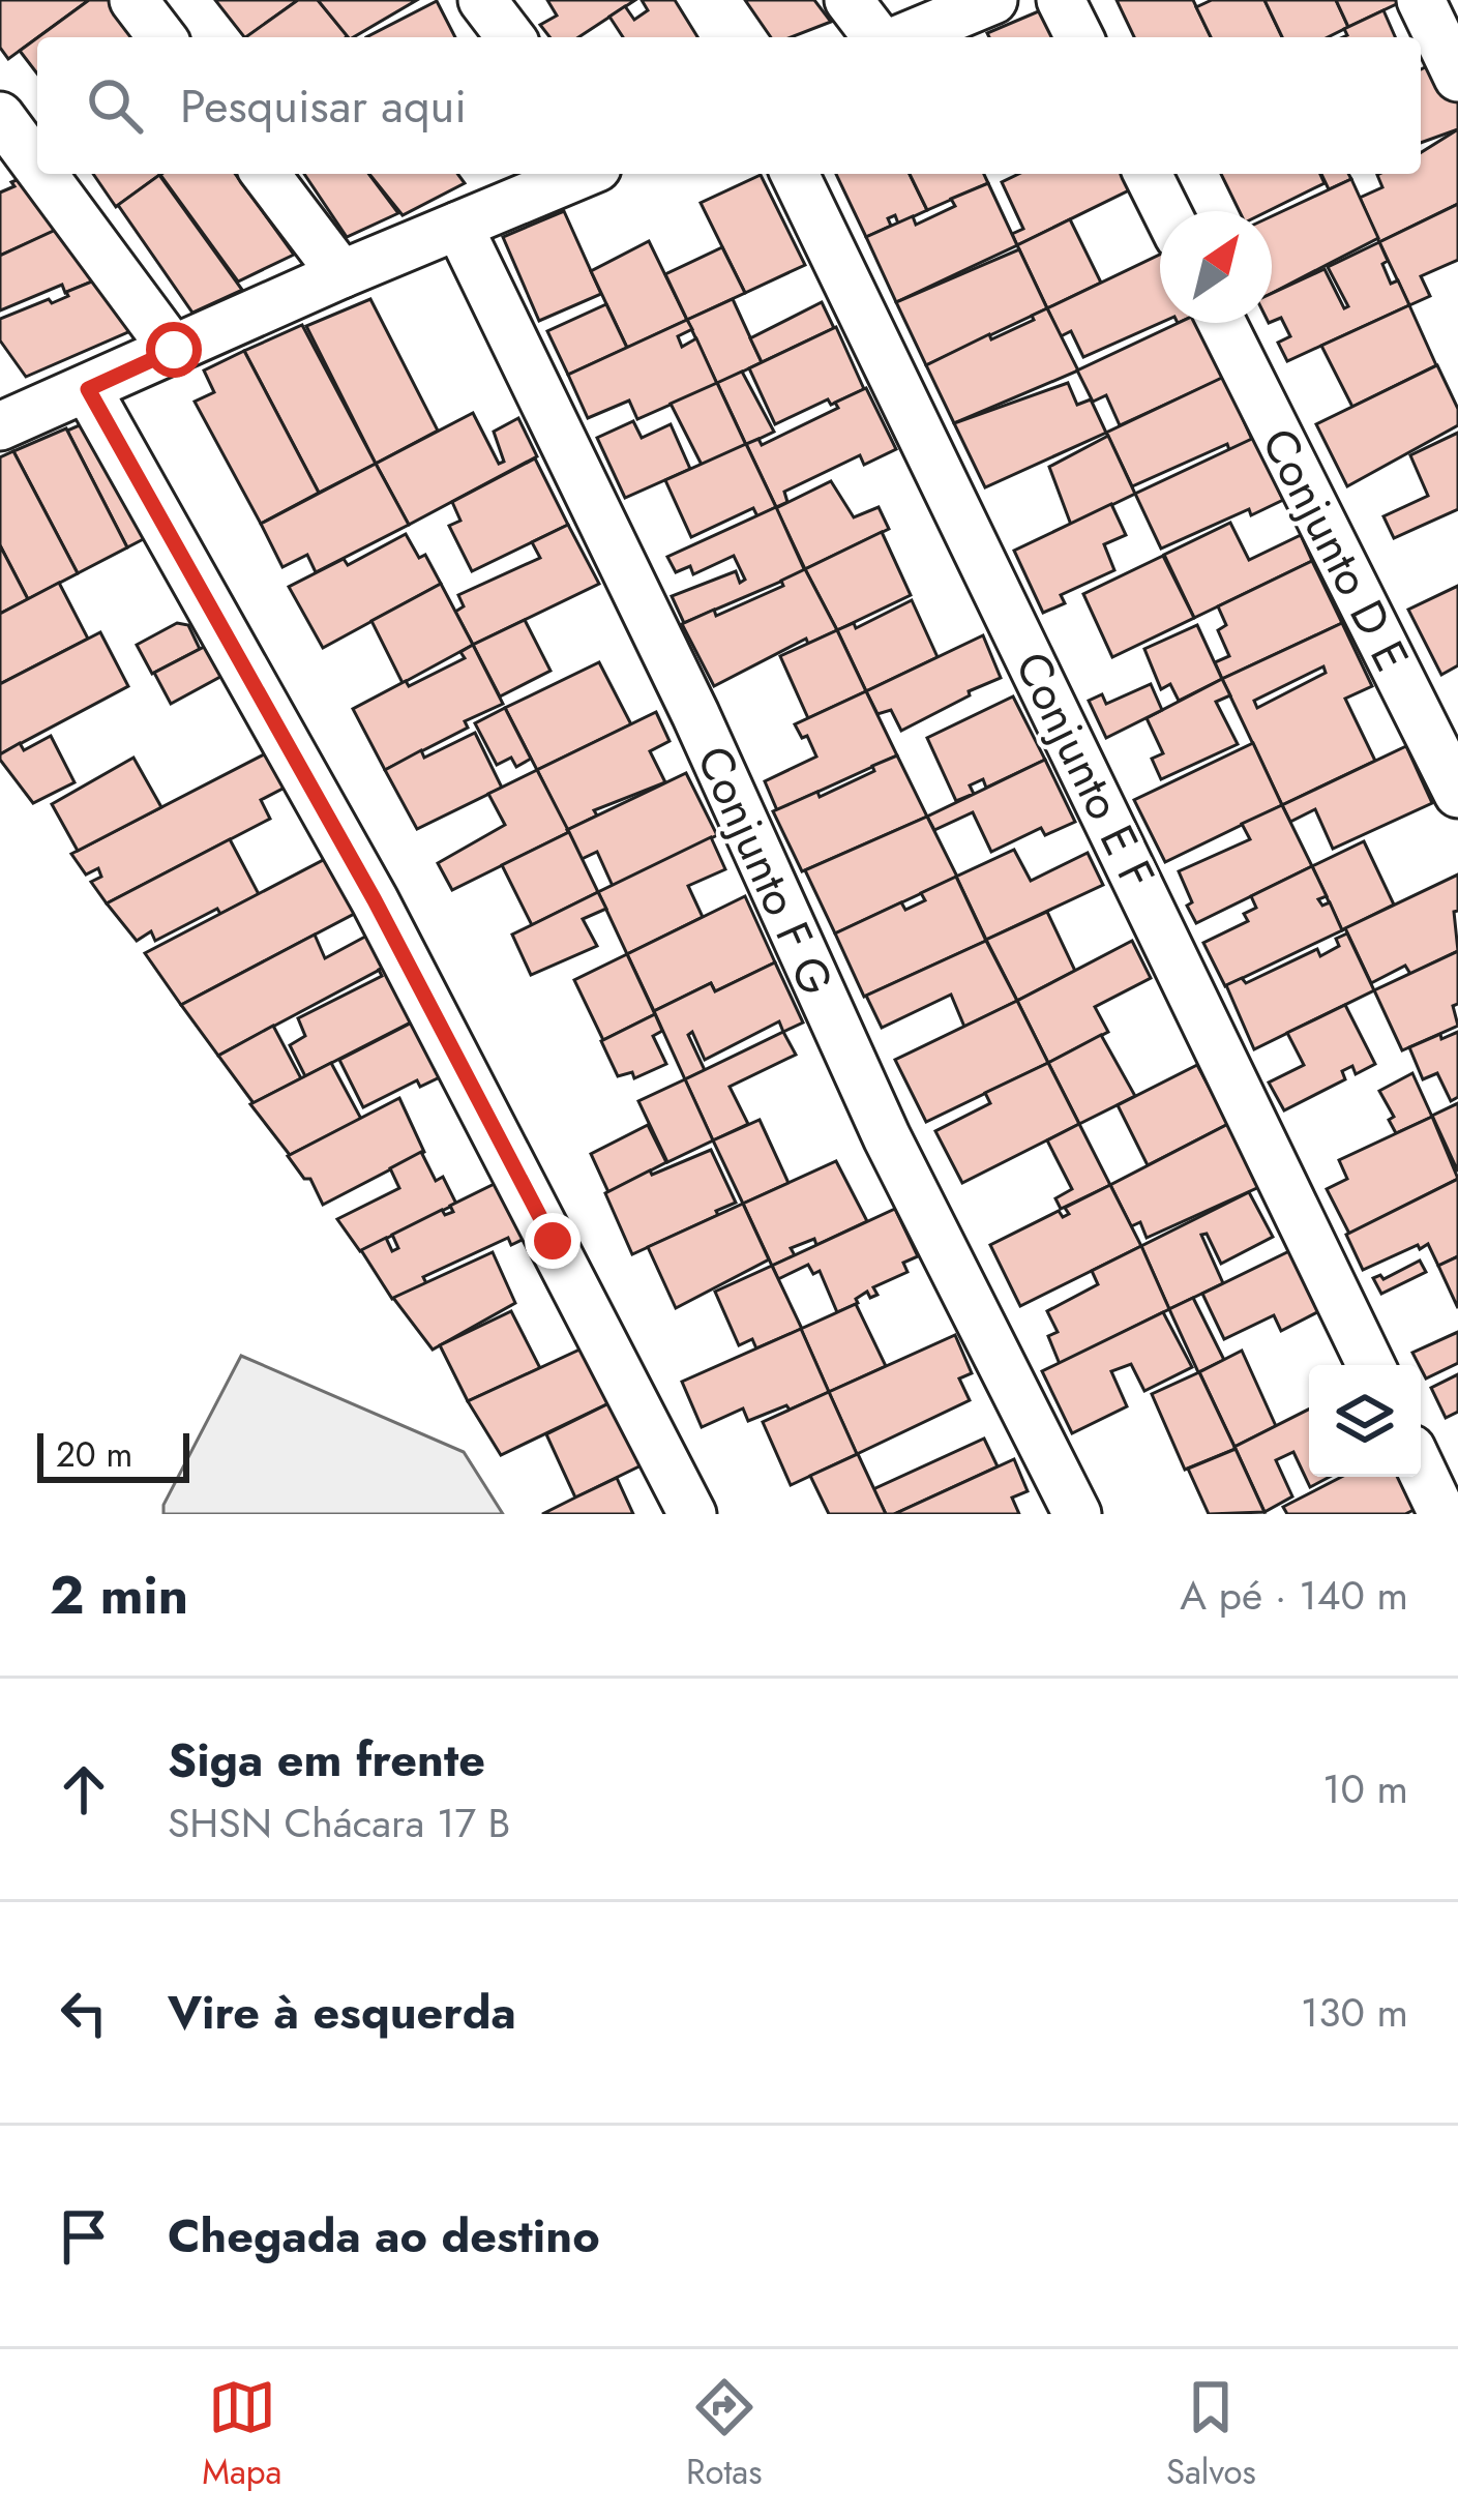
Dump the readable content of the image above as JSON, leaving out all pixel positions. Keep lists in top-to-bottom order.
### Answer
{
  "streets": {
    "street": ["Conjunto D E", "Conjunto E F", "Conjunto F G"]
  },
  "scale_bar": "20 m",
  "north": "top right",
  "page": {
    "search": "Pesquisar aqui",
    "scale": "20 m",
    "heading": ["2 min", "A pé · 140 m"],
    "list": [
      ["Siga em frente", "SHSN Chácara 17 B", "10 m"],
      ["Vire à esquerda", "130 m"],
      "Chegada ao destino"
    ],
    "nav": ["Mapa", "Rotas", "Salvos"]
  }
}
